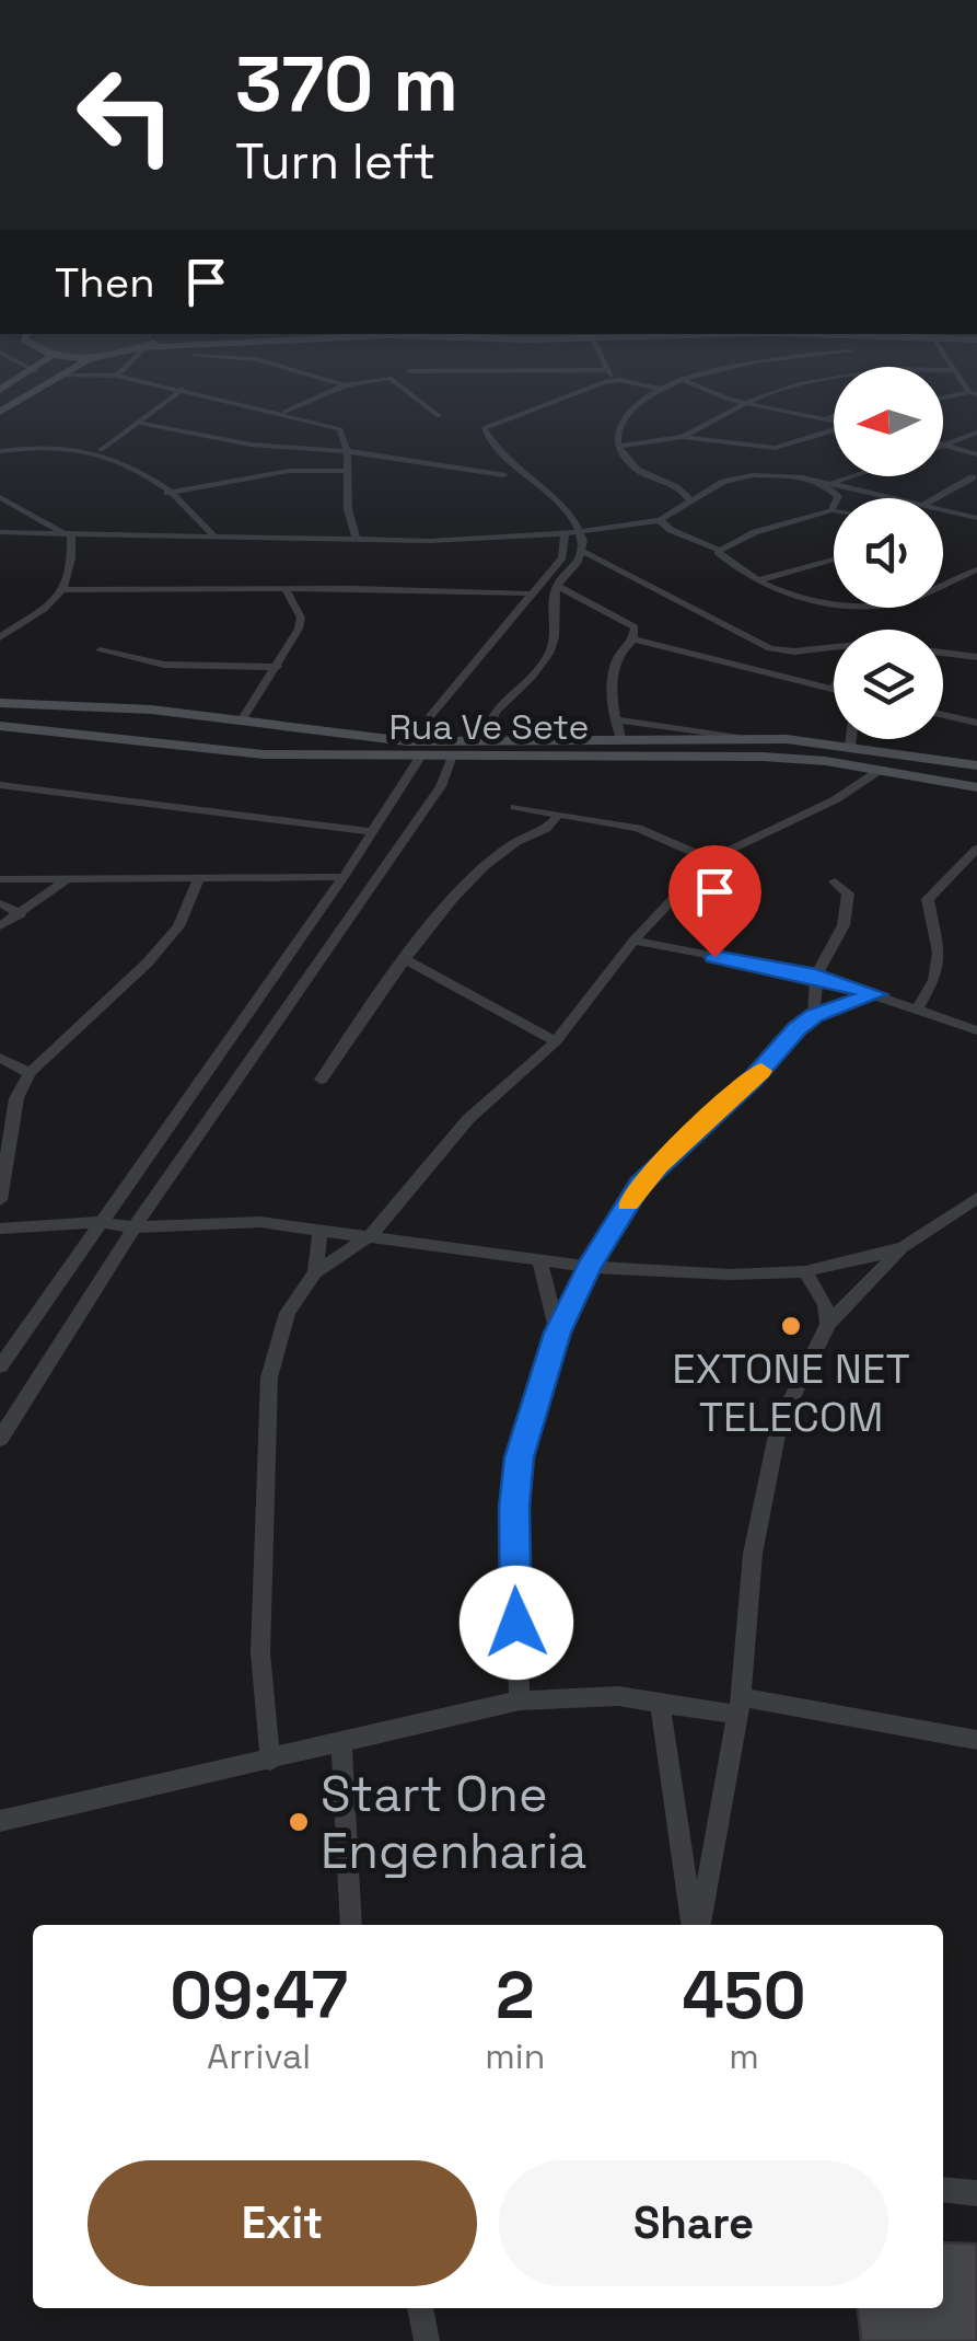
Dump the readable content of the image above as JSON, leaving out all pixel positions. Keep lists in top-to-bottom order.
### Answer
{
  "streets": {
    "main road": ["Rua Ve Sete"]
  },
  "places": ["EXTONE NET TELECOM", "Start One Engenharia"],
  "north": "left",
  "page": {
    "turn": ["370 m", "Turn left"],
    "then": "Then",
    "eta": [
      "09:47",
      "Arrival",
      "2",
      "min",
      "450",
      "m"
    ],
    "buttons": ["Exit", "Share"]
  }
}
